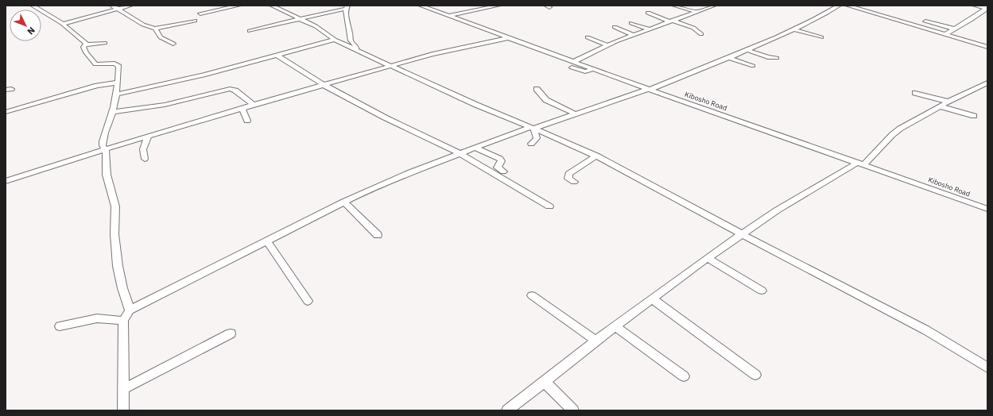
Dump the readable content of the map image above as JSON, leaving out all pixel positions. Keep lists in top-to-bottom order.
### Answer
{
  "streets": {
    "street": ["Kibosho Road"]
  },
  "north": "bottom right"
}
